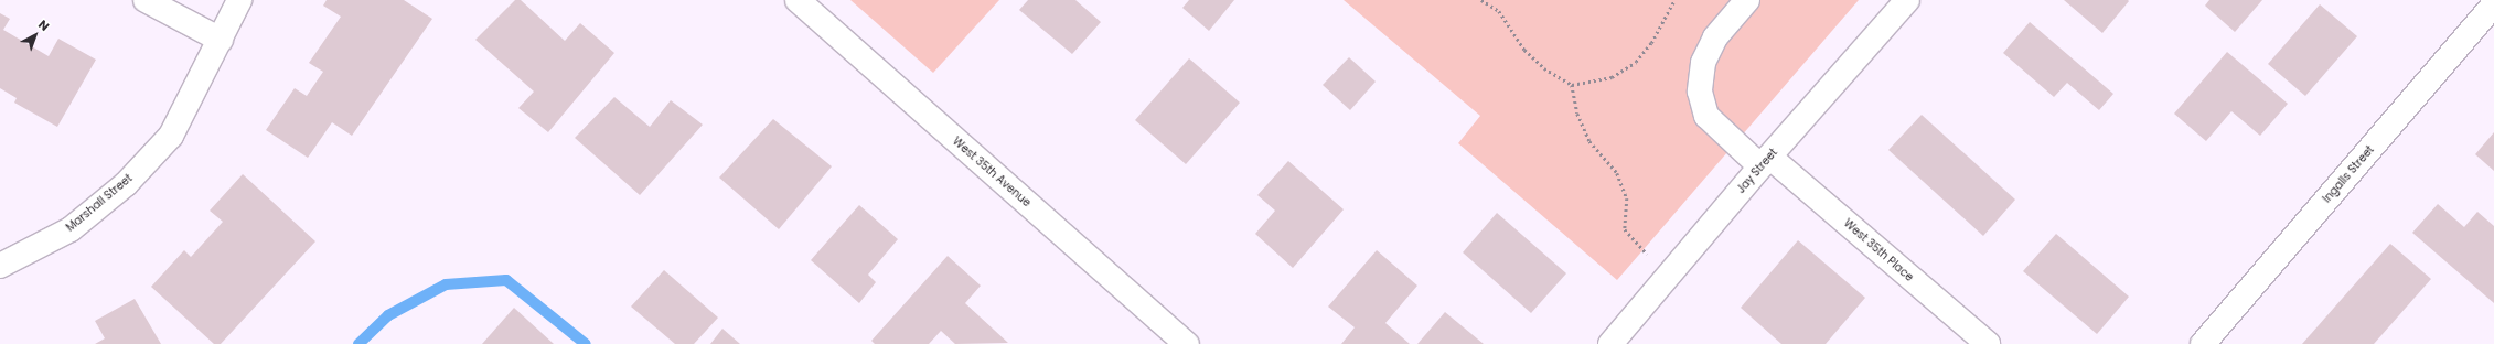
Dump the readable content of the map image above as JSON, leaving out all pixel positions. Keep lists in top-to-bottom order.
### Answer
{
  "streets": {
    "street": [
      "Jay Street",
      "West 35th Avenue",
      "Ingalls Street",
      "Marshall Street",
      "West 35th Place"
    ]
  },
  "crossings": [
    ["Jay Street", "West 35th Place"]
  ],
  "north": "top right"
}
